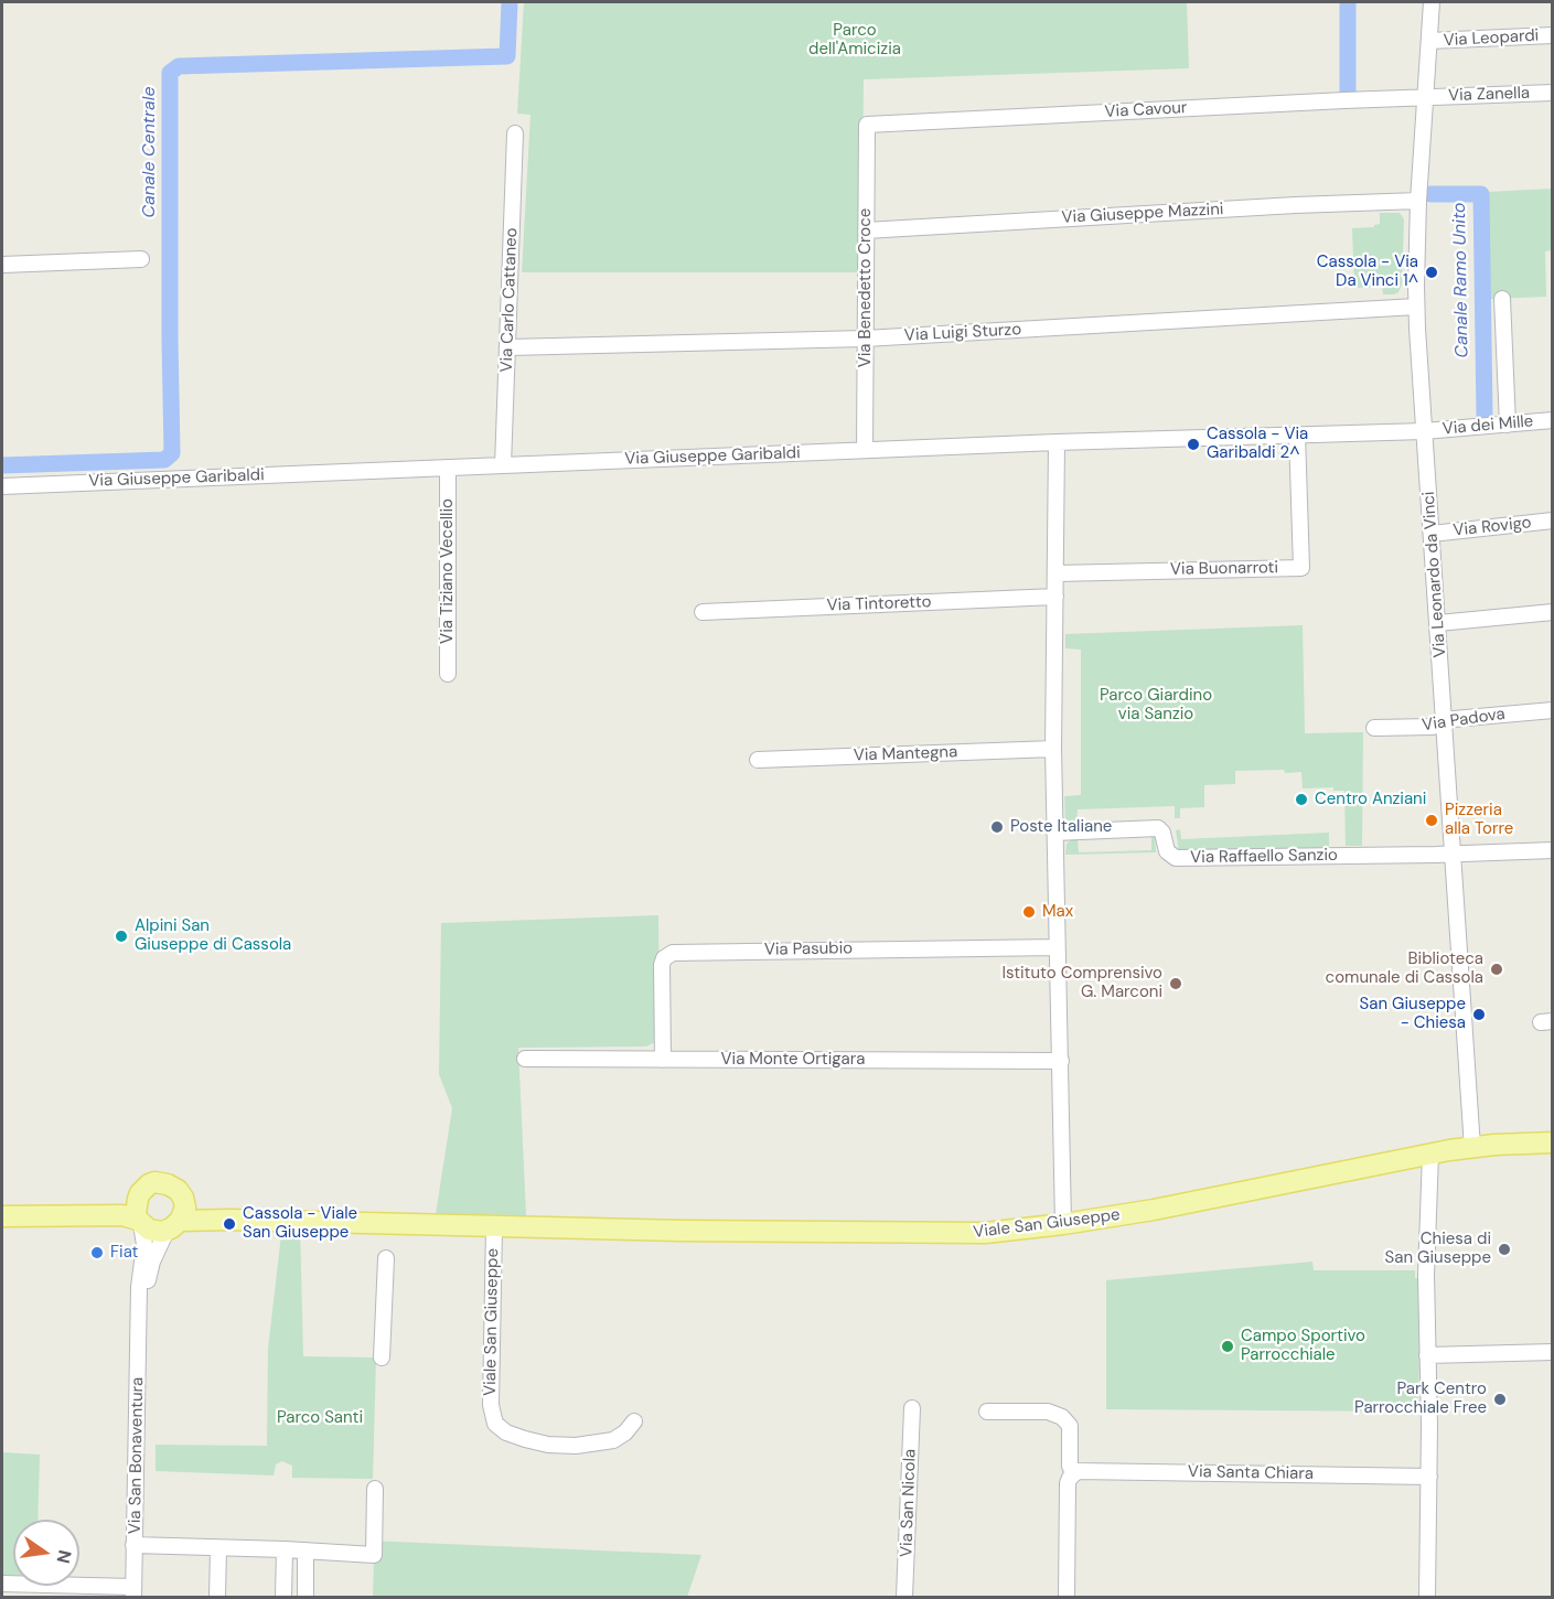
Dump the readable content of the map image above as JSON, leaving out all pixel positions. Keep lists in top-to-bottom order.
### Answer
{
  "streets": {
    "main road": ["Viale San Giuseppe"],
    "street": [
      "Via Leopardi",
      "Via Zanella",
      "Via Cavour",
      "Via Giuseppe Mazzini",
      "Via Benedetto Croce",
      "Via Carlo Cattaneo",
      "Via Luigi Sturzo",
      "Via dei Mille",
      "Via Giuseppe Garibaldi",
      "Via Rovigo",
      "Via Buonarroti",
      "Via Tiziano Vecellio",
      "Via Leonardo da Vinci",
      "Via Tintoretto",
      "Via Padova",
      "Via Mantegna",
      "Via Raffaello Sanzio",
      "Via Pasubio",
      "Via Monte Ortigara",
      "Via San Bonaventura",
      "Via Santa Chiara",
      "Via San Nicola"
    ]
  },
  "crossings": [
    ["Via Leopardi", "Via Leonardo da Vinci"],
    ["Via Zanella", "Via Cavour"],
    ["Via Zanella", "Via Leonardo da Vinci"],
    ["Via Cavour", "Via Benedetto Croce"],
    ["Via Cavour", "Via Leonardo da Vinci"],
    ["Via Giuseppe Mazzini", "Via Benedetto Croce"],
    ["Via Giuseppe Mazzini", "Via Leonardo da Vinci"],
    ["Via Benedetto Croce", "Via Luigi Sturzo"],
    ["Via Benedetto Croce", "Via Giuseppe Garibaldi"],
    ["Via Carlo Cattaneo", "Via Luigi Sturzo"],
    ["Via Carlo Cattaneo", "Via Giuseppe Garibaldi"],
    ["Via Luigi Sturzo", "Via Leonardo da Vinci"],
    ["Via dei Mille", "Via Giuseppe Garibaldi"],
    ["Via dei Mille", "Via Leonardo da Vinci"],
    ["Via Giuseppe Garibaldi", "Via Buonarroti"],
    ["Via Giuseppe Garibaldi", "Via Tiziano Vecellio"],
    ["Via Giuseppe Garibaldi", "Via Leonardo da Vinci"],
    ["Via Rovigo", "Via Leonardo da Vinci"],
    ["Via Leonardo da Vinci", "Via Padova"],
    ["Via Leonardo da Vinci", "Via Raffaello Sanzio"],
    ["Via Leonardo da Vinci", "Viale San Giuseppe"],
    ["Via Pasubio", "Via Monte Ortigara"],
    ["Viale San Giuseppe", "Via San Bonaventura"]
  ],
  "water": ["Canale Centrale", "Canale Ramo Unito"],
  "parks": ["Parco dell'Amicizia", "Parco Giardino via Sanzio", "Parco Santi"],
  "places": [
    "Cassola - Via Da Vinci 1^",
    "Cassola - Via Garibaldi 2^",
    "Centro Anziani",
    "Pizzeria alla Torre",
    "Poste Italiane",
    "Max",
    "Alpini San Giuseppe di Cassola",
    "Biblioteca comunale di Cassola",
    "Istituto Comprensivo G. Marconi",
    "San Giuseppe - Chiesa",
    "Cassola - Viale San Giuseppe",
    "Chiesa di San Giuseppe",
    "Fiat",
    "Campo Sportivo Parrocchiale",
    "Park Centro Parrocchiale Free"
  ],
  "north": "right"
}
